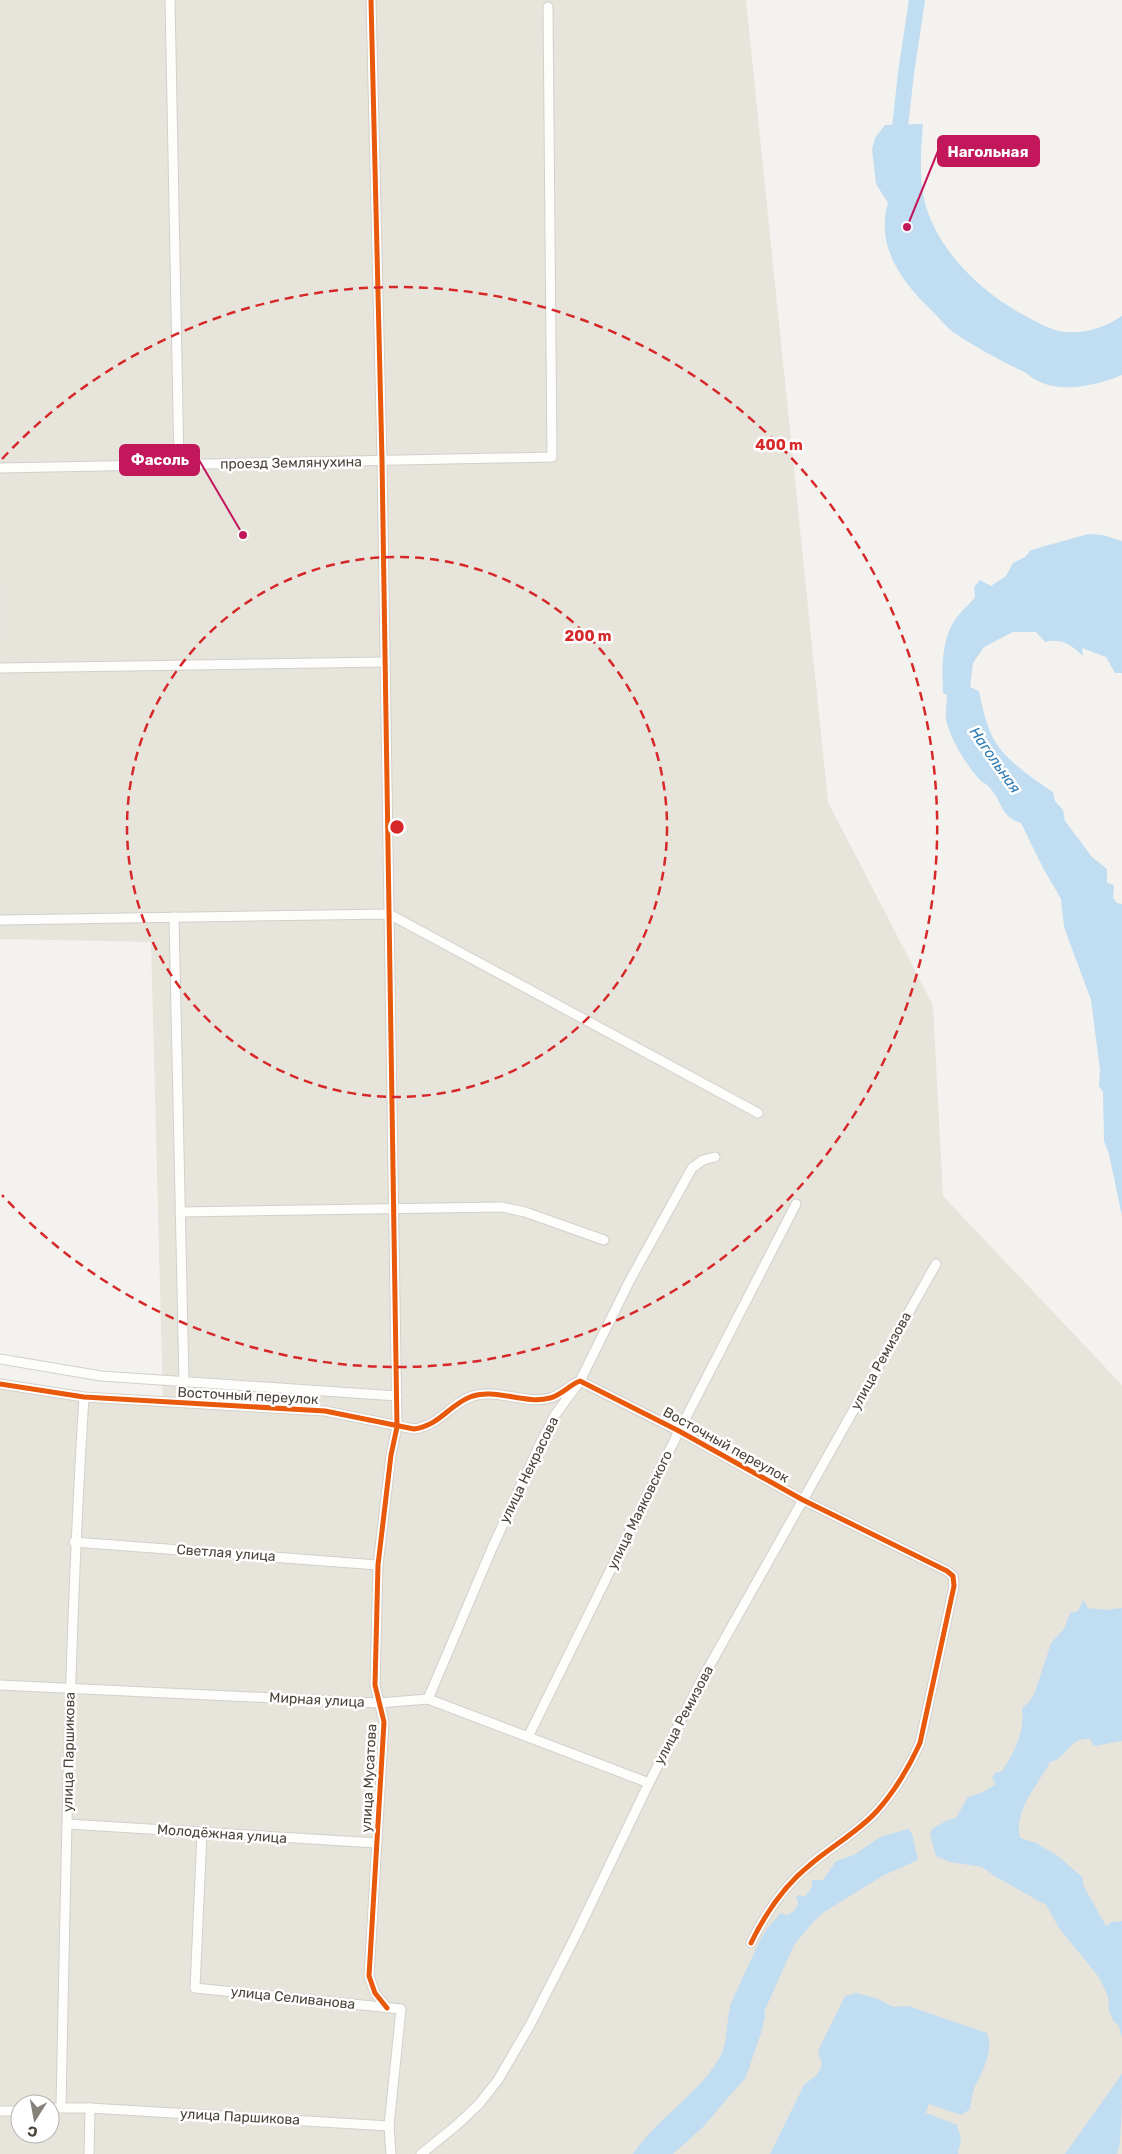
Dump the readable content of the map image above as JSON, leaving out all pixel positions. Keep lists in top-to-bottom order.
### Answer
{
  "streets": {
    "street": [
      "проезд Землянухина",
      "улица Ремизова",
      "Восточный переулок",
      "улица Некрасова",
      "улица Маяковского",
      "Светлая улица",
      "Мирная улица",
      "улица Паршикова",
      "улица Мусатова",
      "Молодёжная улица",
      "улица Селиванова"
    ]
  },
  "crossings": [
    ["проезд Землянухина", "улица Мусатова"],
    ["улица Ремизова", "Восточный переулок"],
    ["улица Ремизова", "Мирная улица"],
    ["Восточный переулок", "улица Некрасова"],
    ["Восточный переулок", "улица Маяковского"],
    ["Восточный переулок", "улица Паршикова"],
    ["Восточный переулок", "улица Мусатова"],
    ["улица Некрасова", "Мирная улица"],
    ["улица Маяковского", "Мирная улица"],
    ["Светлая улица", "улица Паршикова"],
    ["Светлая улица", "улица Мусатова"],
    ["Мирная улица", "улица Паршикова"],
    ["Мирная улица", "улица Мусатова"],
    ["улица Паршикова", "Молодёжная улица"],
    ["улица Мусатова", "Молодёжная улица"],
    ["улица Мусатова", "улица Селиванова"],
    ["Молодёжная улица", "улица Селиванова"]
  ],
  "water": ["Нагольная"],
  "places": ["Нагольная", "Фасоль"],
  "north": "bottom",
  "rings": ["400 m", "200 m"]
}
